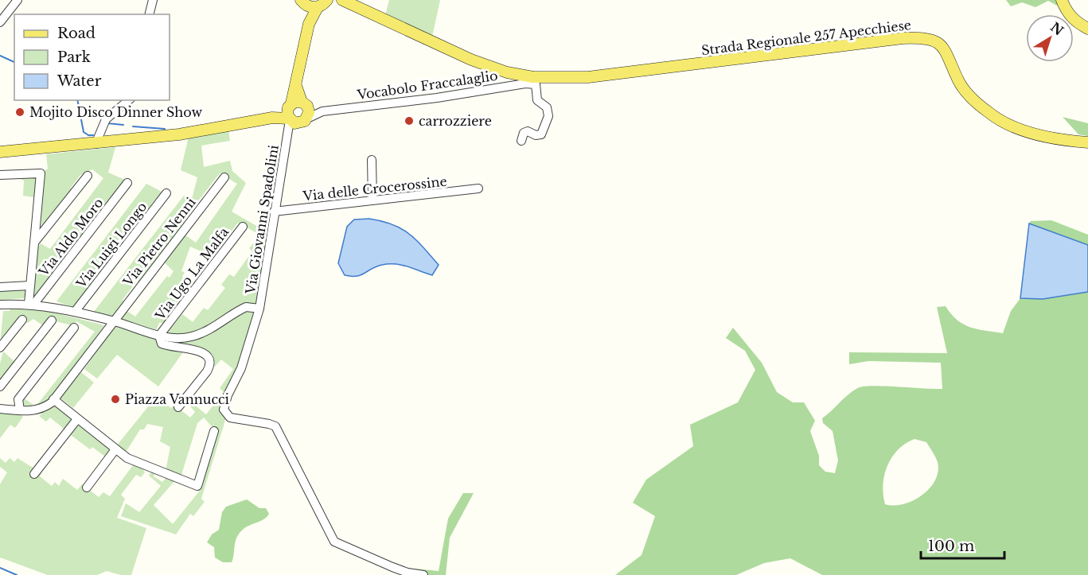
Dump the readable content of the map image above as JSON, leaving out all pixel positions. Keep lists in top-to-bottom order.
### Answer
{
  "streets": {
    "main road": ["Strada Regionale 257 Apecchiese"],
    "street": [
      "Vocabolo Fraccalaglio",
      "Via delle Crocerossine",
      "Via Giovanni Spadolini",
      "Via Aldo Moro",
      "Via Pietro Nenni",
      "Via Luigi Longo",
      "Via Ugo La Malfa"
    ]
  },
  "crossings": [
    ["Vocabolo Fraccalaglio", "Via Giovanni Spadolini"],
    ["Via delle Crocerossine", "Via Giovanni Spadolini"]
  ],
  "places": ["Mojito Disco Dinner Show", "carrozziere", "Piazza Vannucci"],
  "legend": ["Road", "Park", "Water"],
  "scale_bar": "100 m",
  "north": "top right"
}
